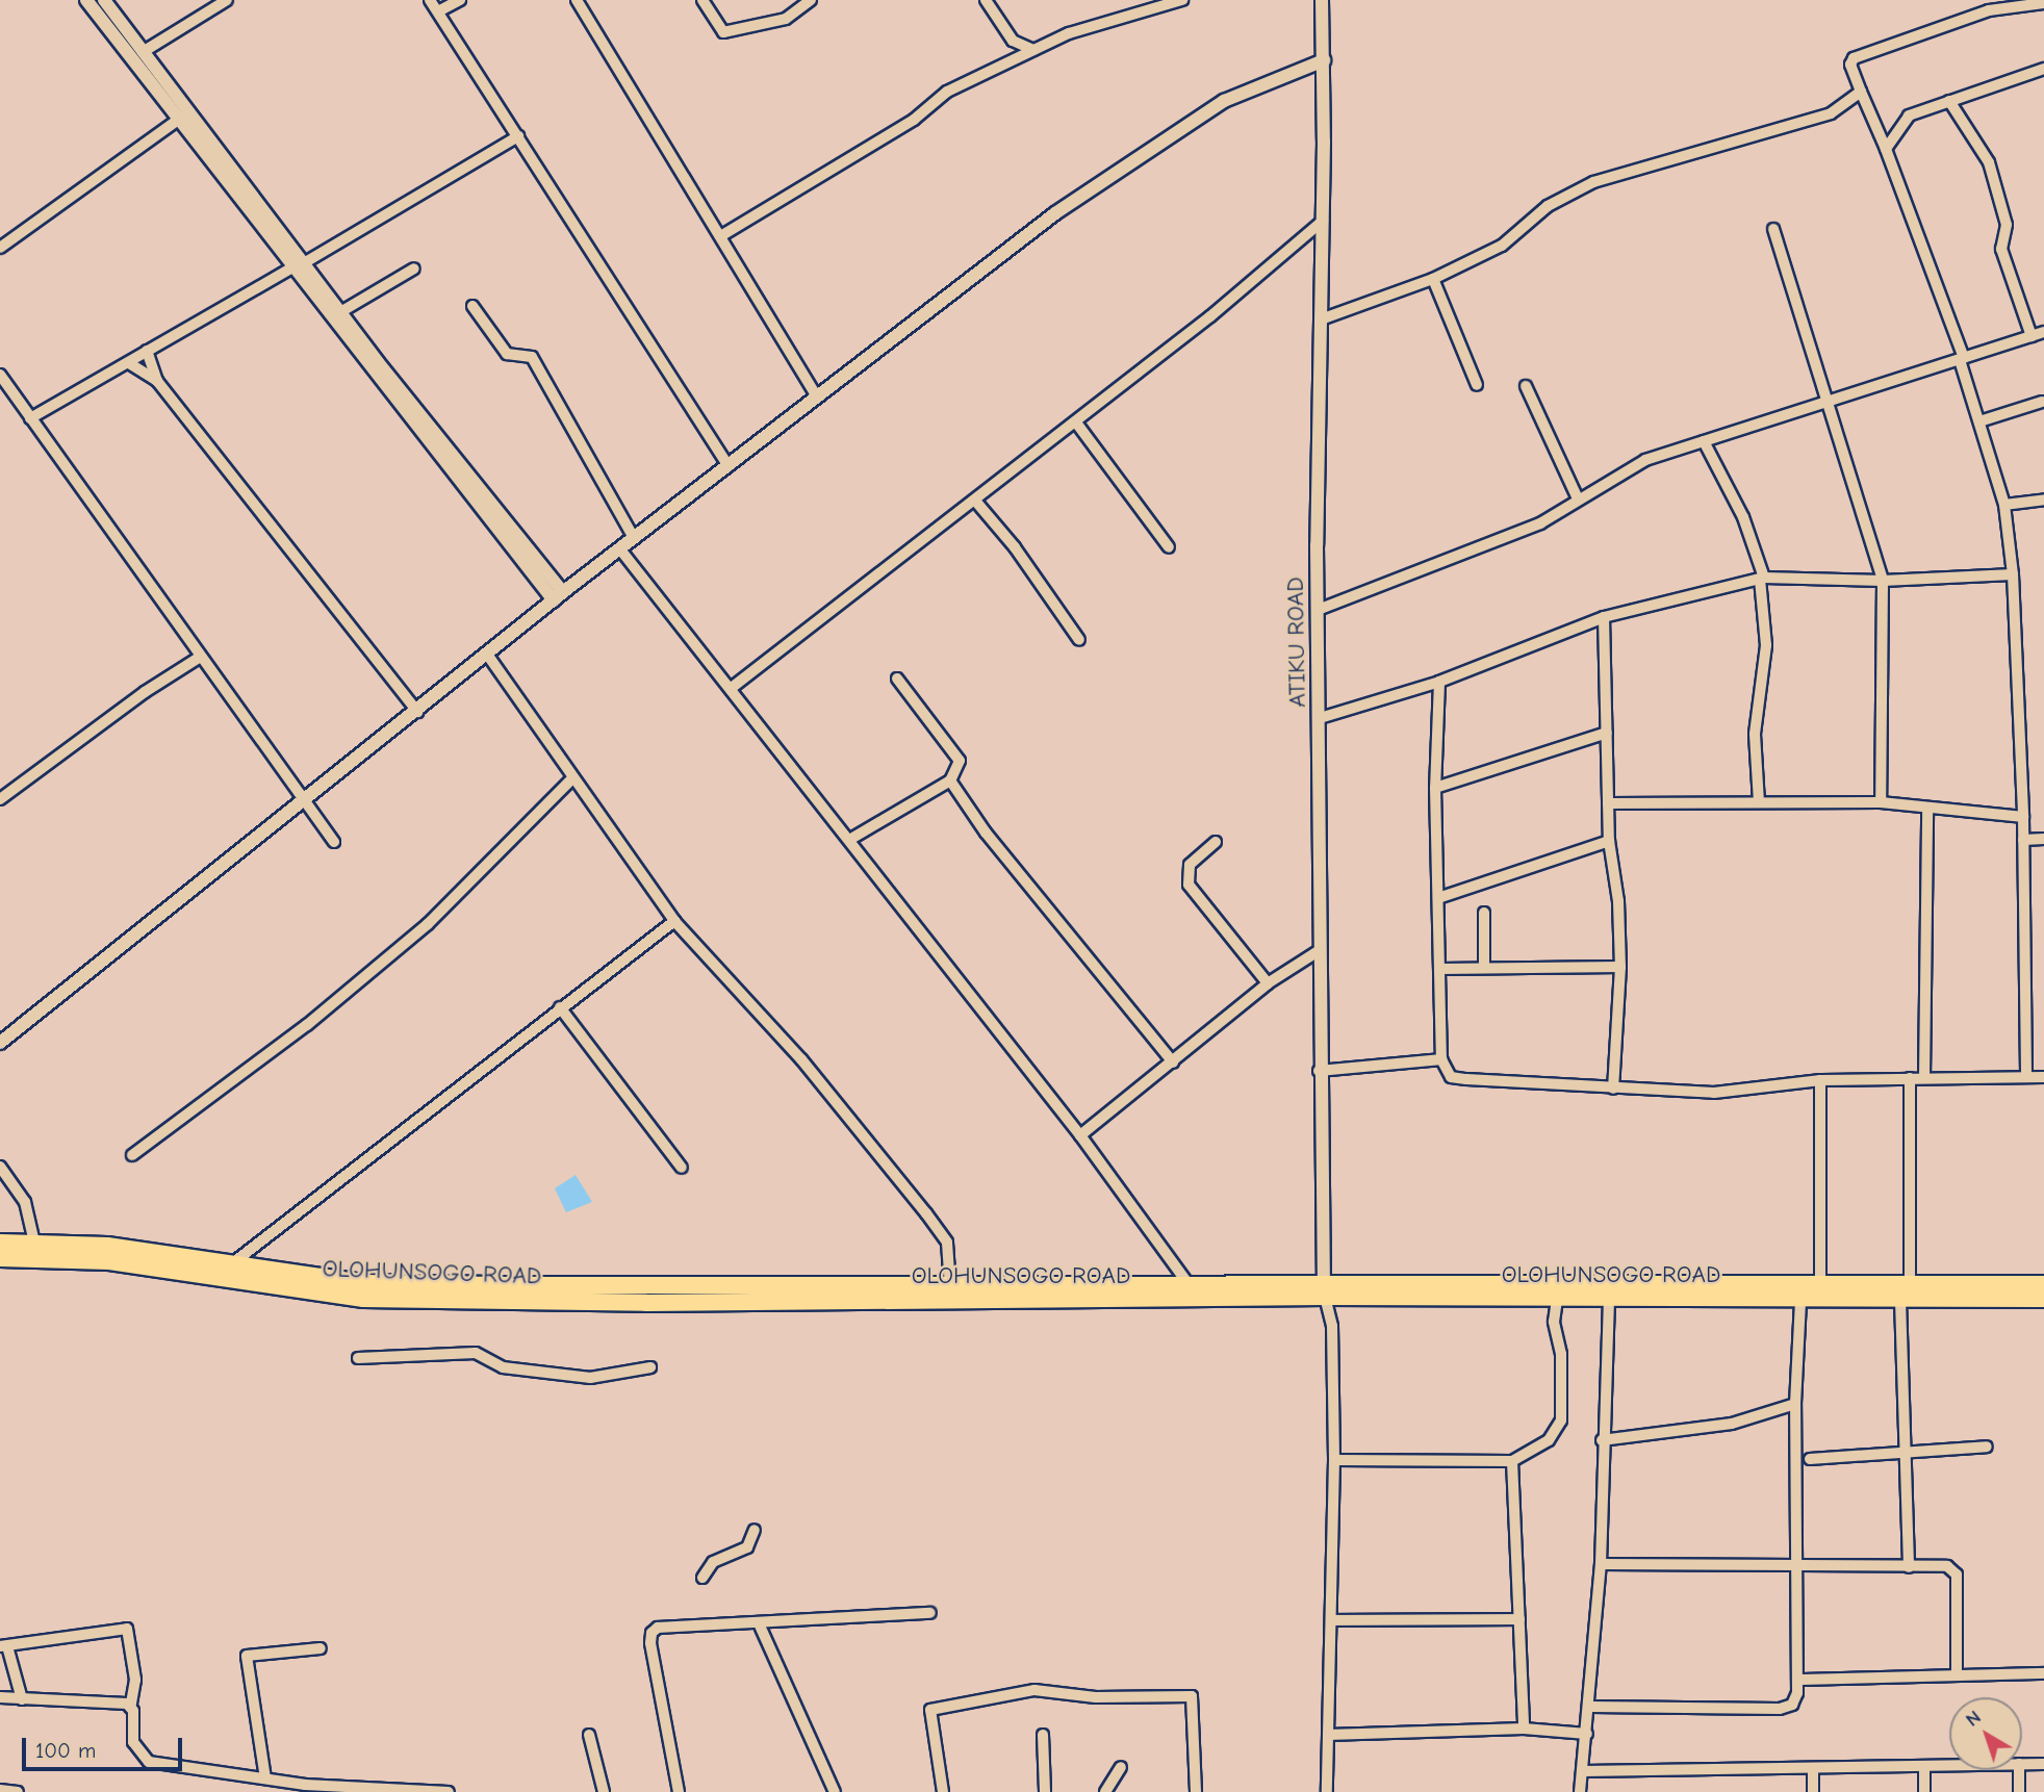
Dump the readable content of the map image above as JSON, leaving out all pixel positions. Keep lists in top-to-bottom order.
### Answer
{
  "streets": {
    "main road": ["OLOHUNSOGO ROAD"],
    "street": ["ATIKU ROAD"]
  },
  "crossings": [
    ["ATIKU ROAD", "OLOHUNSOGO ROAD"]
  ],
  "scale_bar": "100 m",
  "north": "top left"
}
